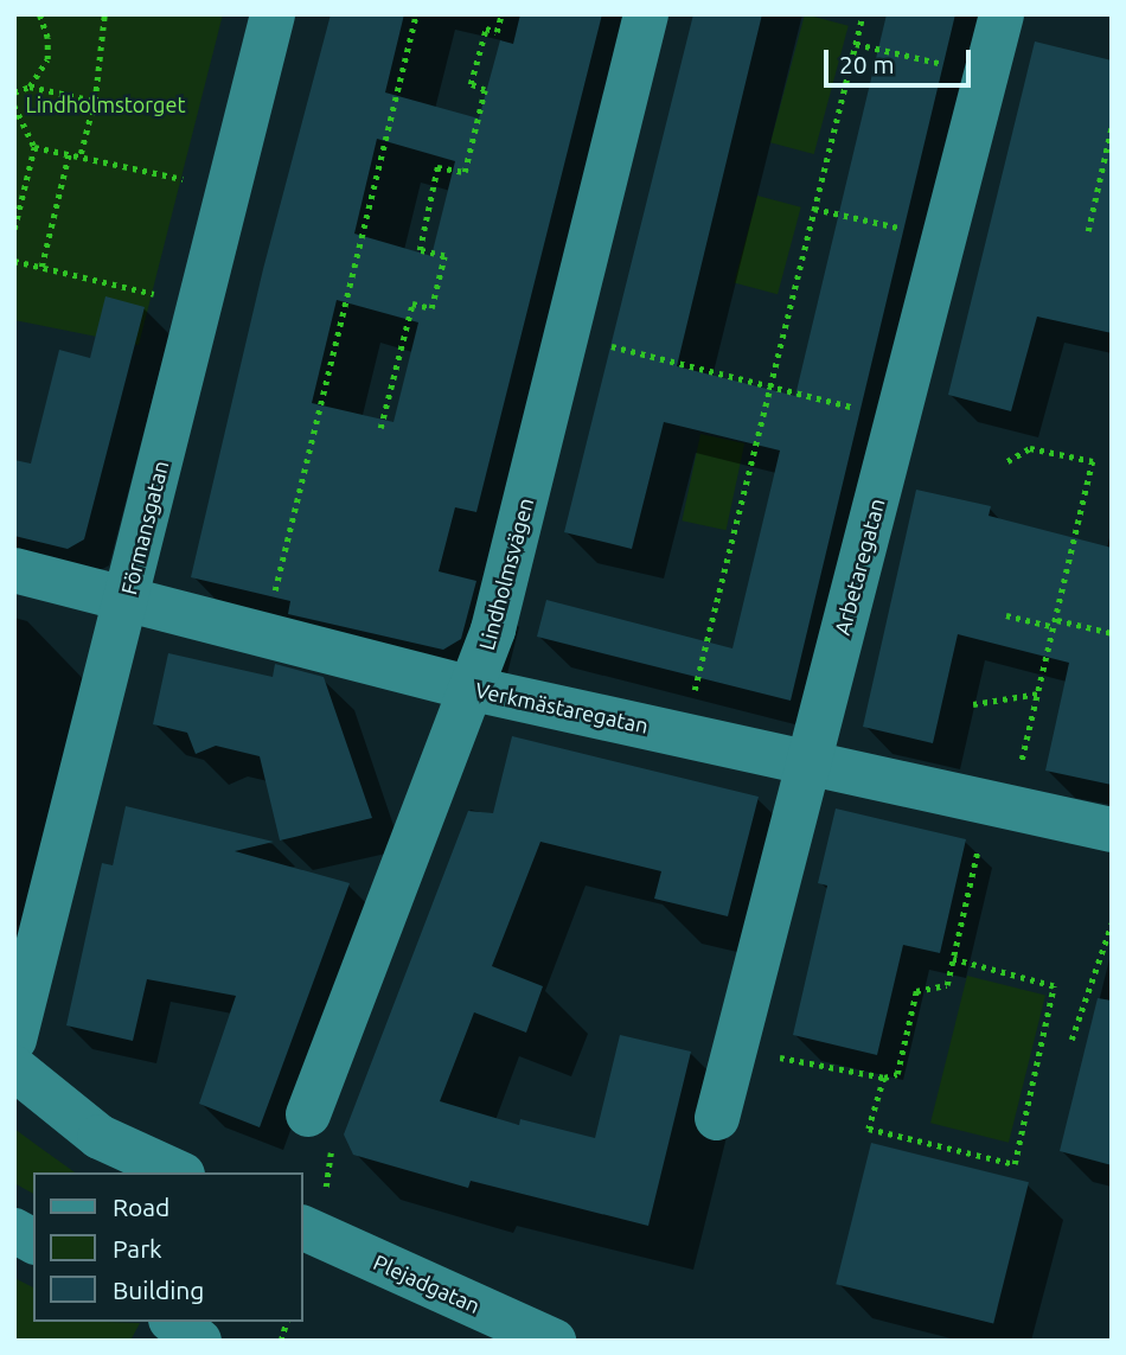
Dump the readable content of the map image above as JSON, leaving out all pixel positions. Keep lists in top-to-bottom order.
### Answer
{
  "streets": {
    "street": [
      "Förmansgatan",
      "Arbetaregatan",
      "Lindholmsvägen",
      "Verkmästaregatan",
      "Plejadgatan"
    ]
  },
  "crossings": [
    ["Förmansgatan", "Verkmästaregatan"],
    ["Arbetaregatan", "Verkmästaregatan"],
    ["Lindholmsvägen", "Verkmästaregatan"]
  ],
  "parks": ["Lindholmstorget"],
  "legend": ["Road", "Park", "Building"],
  "scale_bar": "20 m"
}
